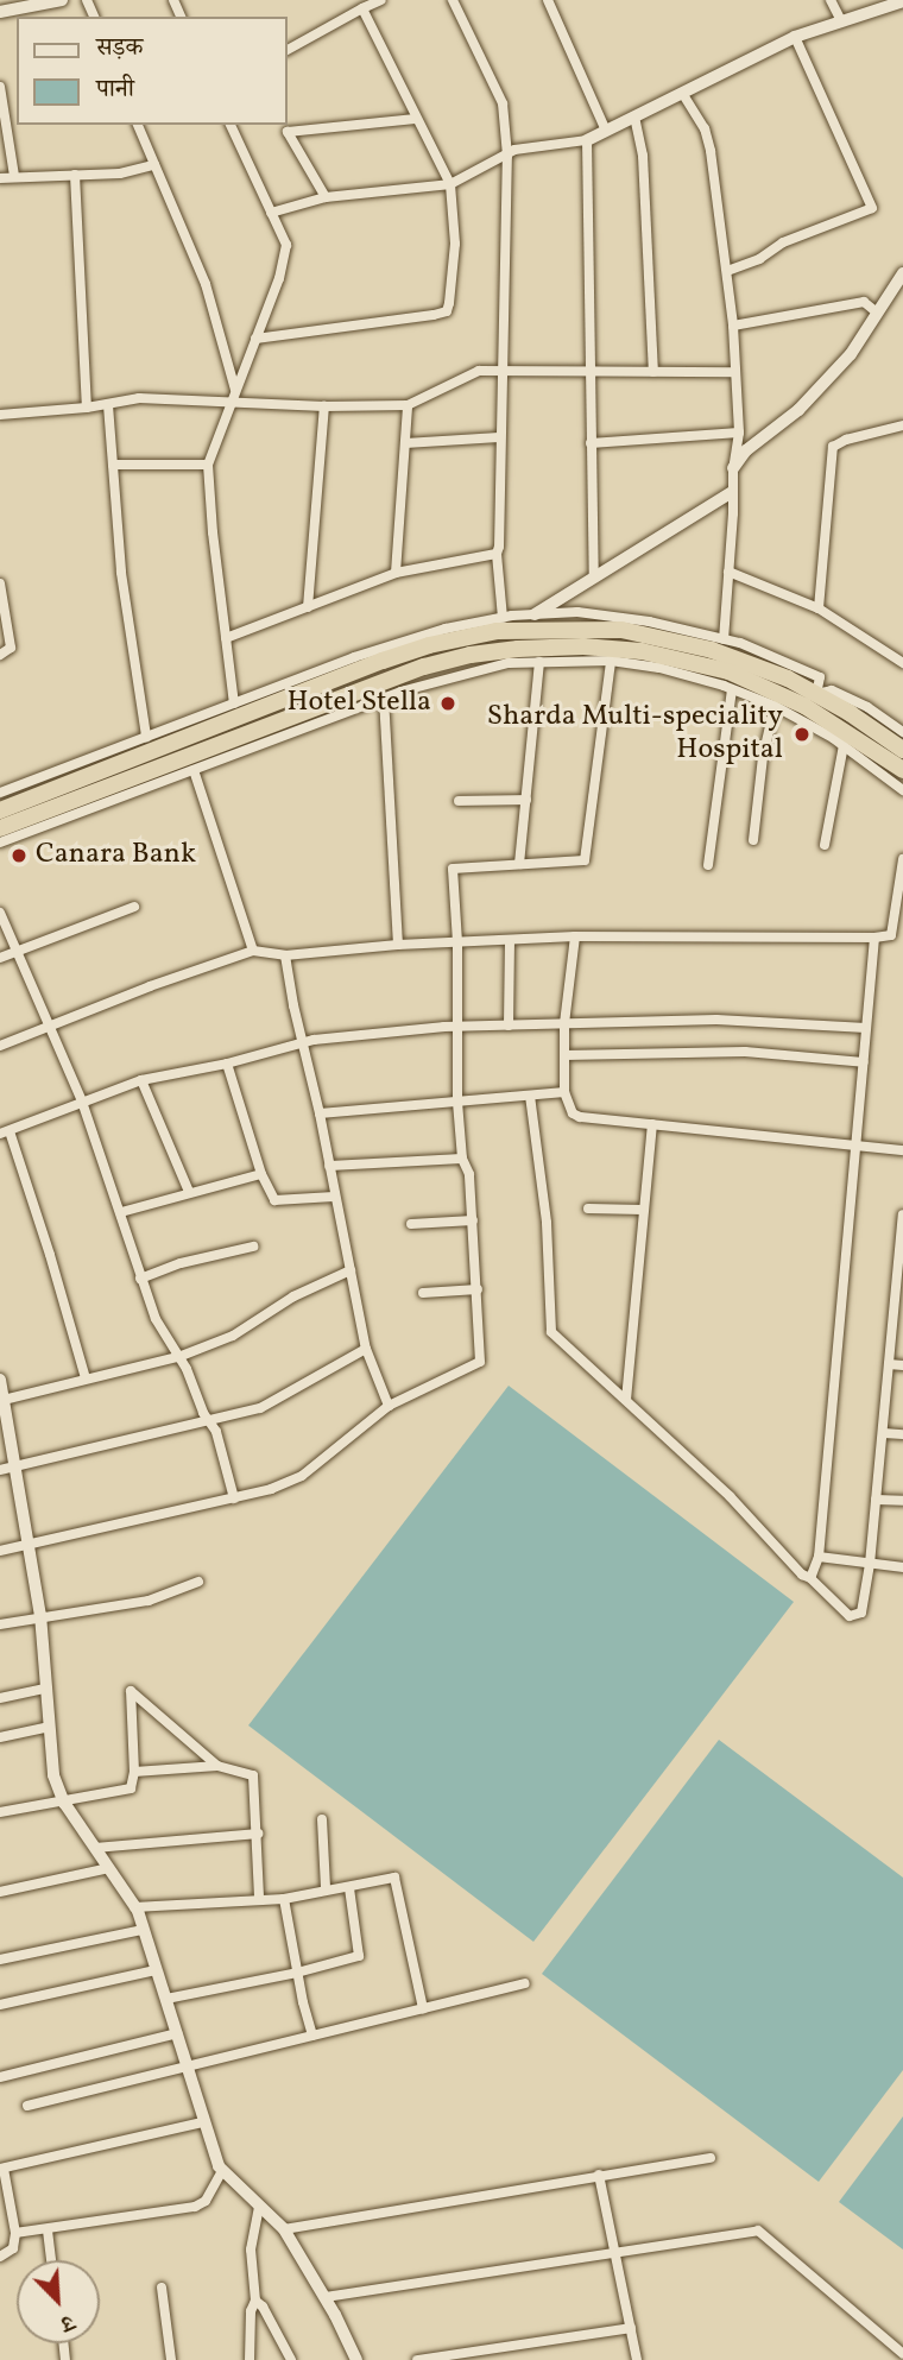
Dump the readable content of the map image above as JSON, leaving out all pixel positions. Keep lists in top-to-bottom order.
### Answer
{
  "places": ["Hotel Stella", "Sharda Multi-speciality Hospital", "Canara Bank"],
  "legend": ["सड़क", "पानी"],
  "north": "bottom right"
}
